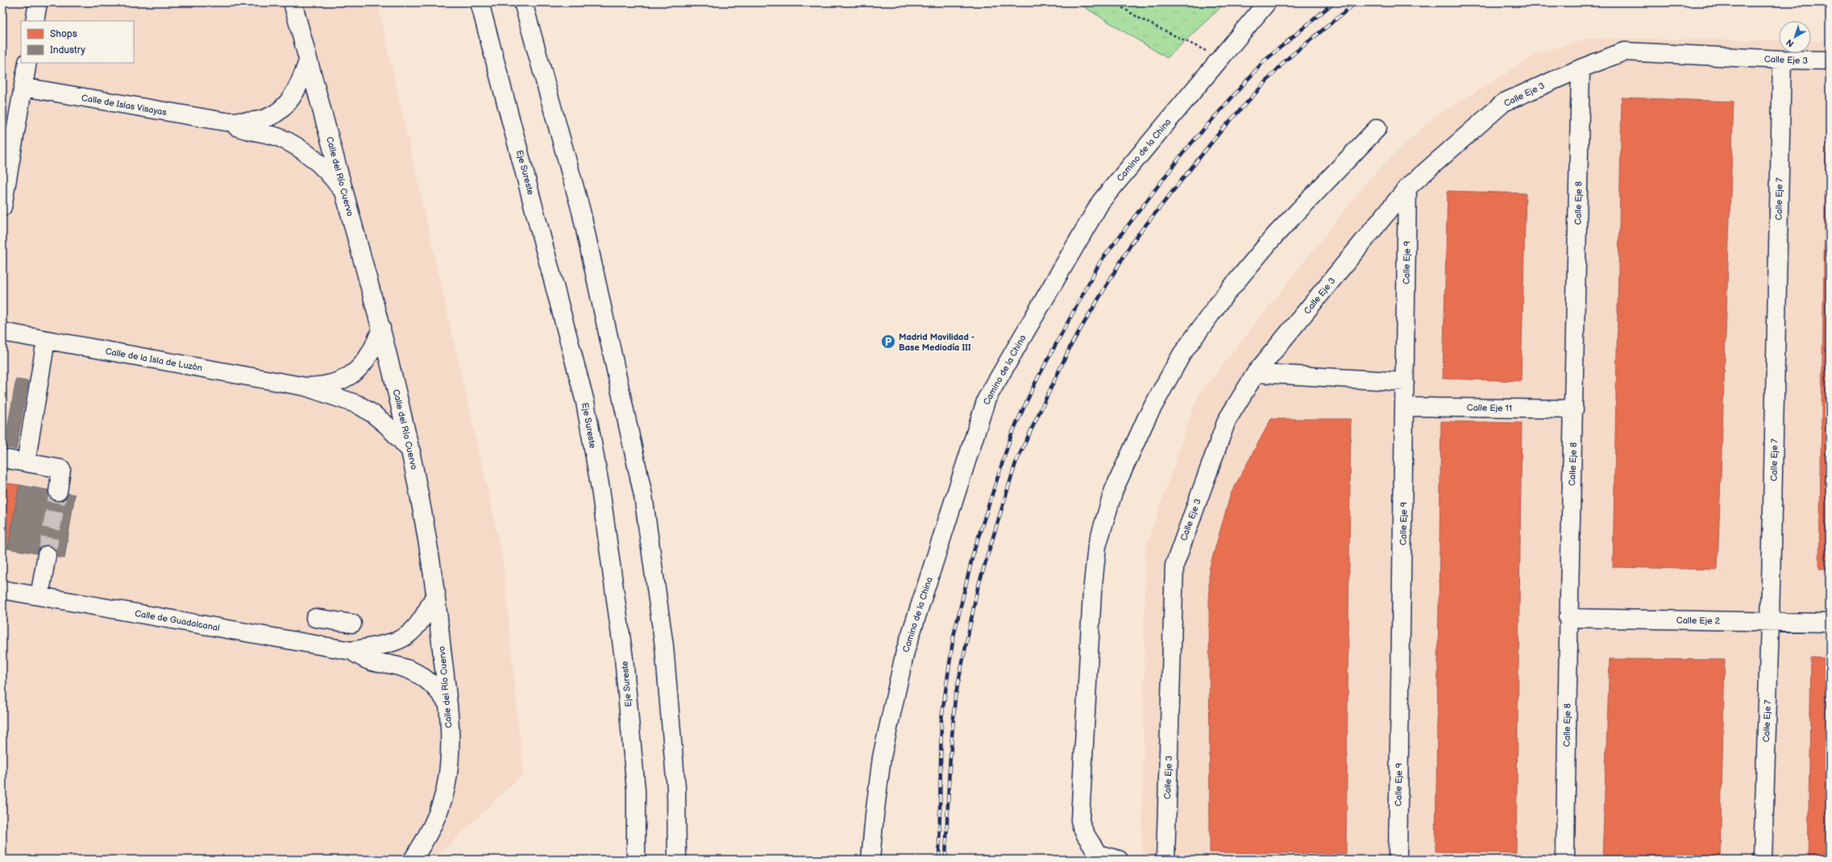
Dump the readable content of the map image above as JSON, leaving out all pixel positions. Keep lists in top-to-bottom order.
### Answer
{
  "streets": {
    "main road": [
      "Calle Eje 3",
      "Calle de Islas Visayas",
      "Camino de la China",
      "Eje Sureste",
      "Calle del Río Cuervo",
      "Calle Eje 7",
      "Calle Eje 8",
      "Calle Eje 9",
      "Calle de la Isla de Luzón",
      "Calle Eje 11",
      "Calle de Guadalcanal",
      "Calle Eje 2"
    ]
  },
  "crossings": [
    ["Calle Eje 3", "Calle Eje 7"],
    ["Calle Eje 3", "Calle Eje 8"],
    ["Calle Eje 3", "Calle Eje 9"],
    ["Calle de Islas Visayas", "Calle del Río Cuervo"],
    ["Calle del Río Cuervo", "Calle de la Isla de Luzón"],
    ["Calle del Río Cuervo", "Calle de Guadalcanal"],
    ["Calle Eje 7", "Calle Eje 2"],
    ["Calle Eje 8", "Calle Eje 11"],
    ["Calle Eje 8", "Calle Eje 2"],
    ["Calle Eje 9", "Calle Eje 11"]
  ],
  "places": {
    "parking": ["Madrid Movilidad - Base Mediodía III"]
  },
  "legend": ["Shops", "Industry"],
  "north": "bottom left"
}
